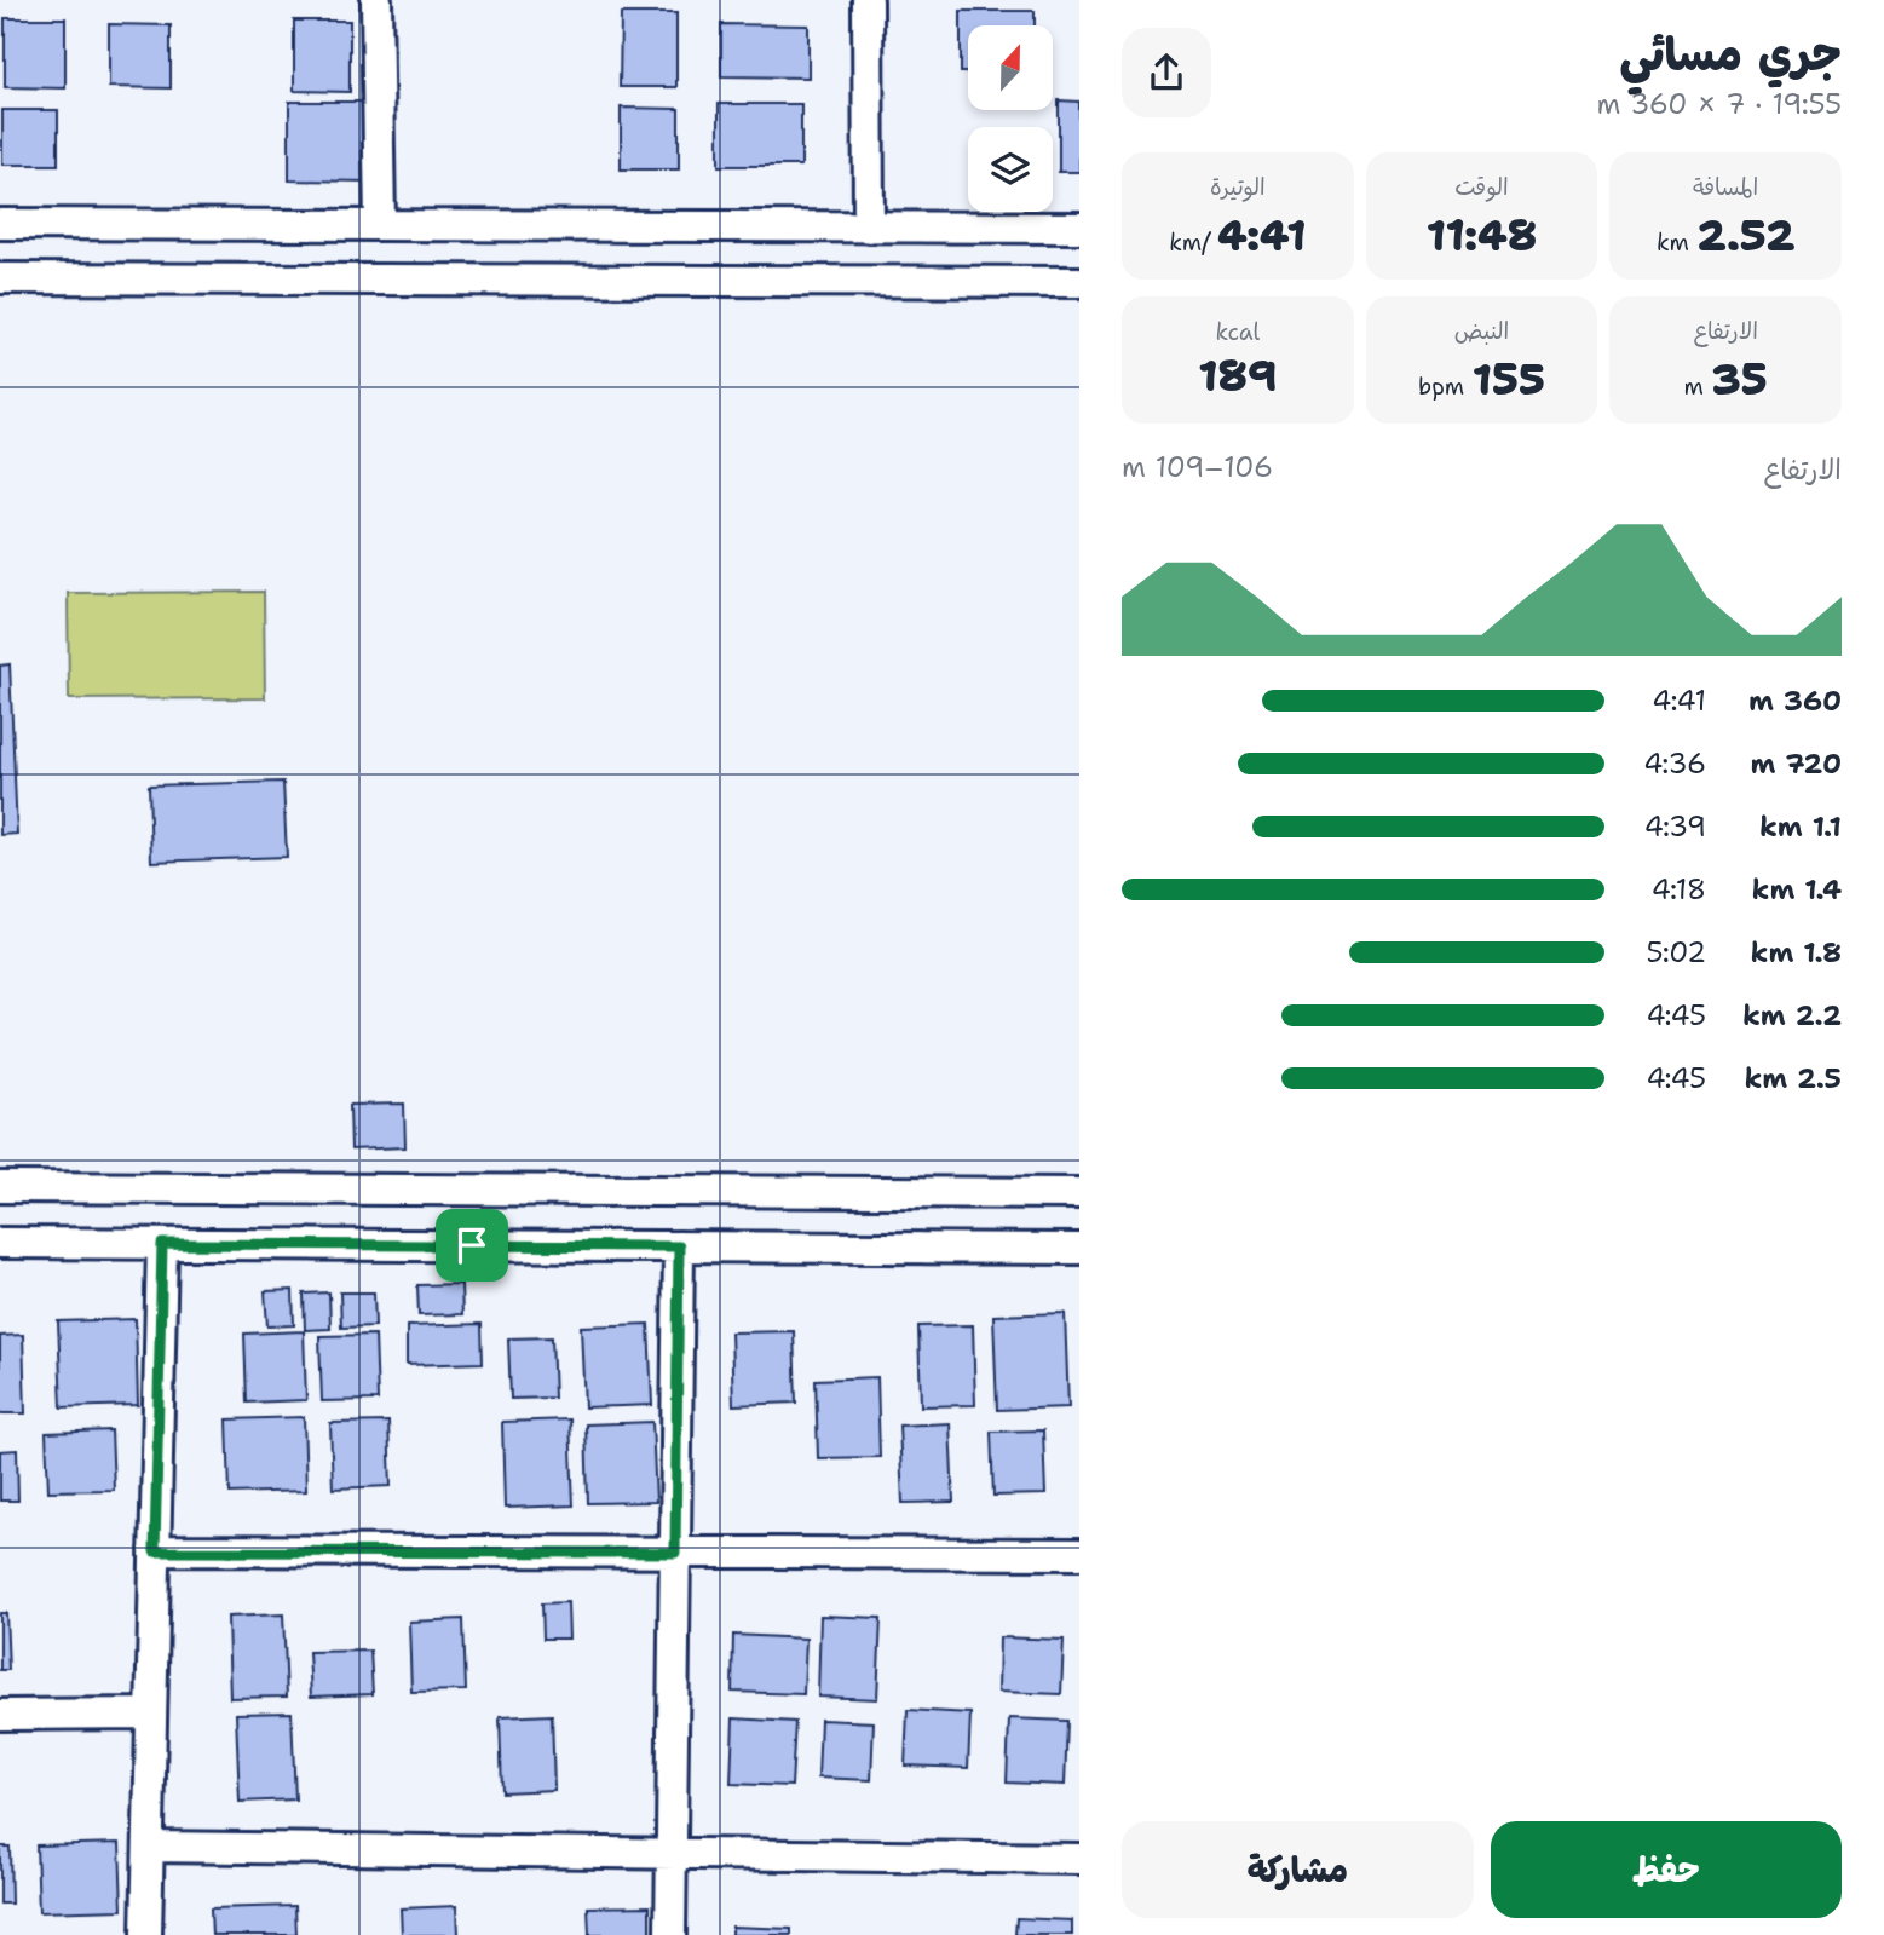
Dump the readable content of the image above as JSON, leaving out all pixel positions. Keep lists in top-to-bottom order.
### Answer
{
  "north": "top",
  "page": {
    "heading": ["جري مسائي", "19:55 · 7 × 360 m"],
    "stats": [
      ["المسافة", "2.52 km"],
      ["الوقت", "11:48"],
      ["الوتيرة", "4:41 /km"],
      ["الارتفاع", "35 m"],
      ["النبض", "155 bpm"],
      ["kcal", "189"]
    ],
    "chart": ["الارتفاع", "106–109 m"],
    "list": [
      {
        "name": "360 m",
        "note": "4:41"
      },
      {
        "name": "720 m",
        "note": "4:36"
      },
      {
        "name": "1.1 km",
        "note": "4:39"
      },
      {
        "name": "1.4 km",
        "note": "4:18"
      },
      {
        "name": "1.8 km",
        "note": "5:02"
      },
      {
        "name": "2.2 km",
        "note": "4:45"
      },
      {
        "name": "2.5 km",
        "note": "4:45"
      }
    ],
    "buttons": ["حفظ", "مشاركة"]
  }
}
